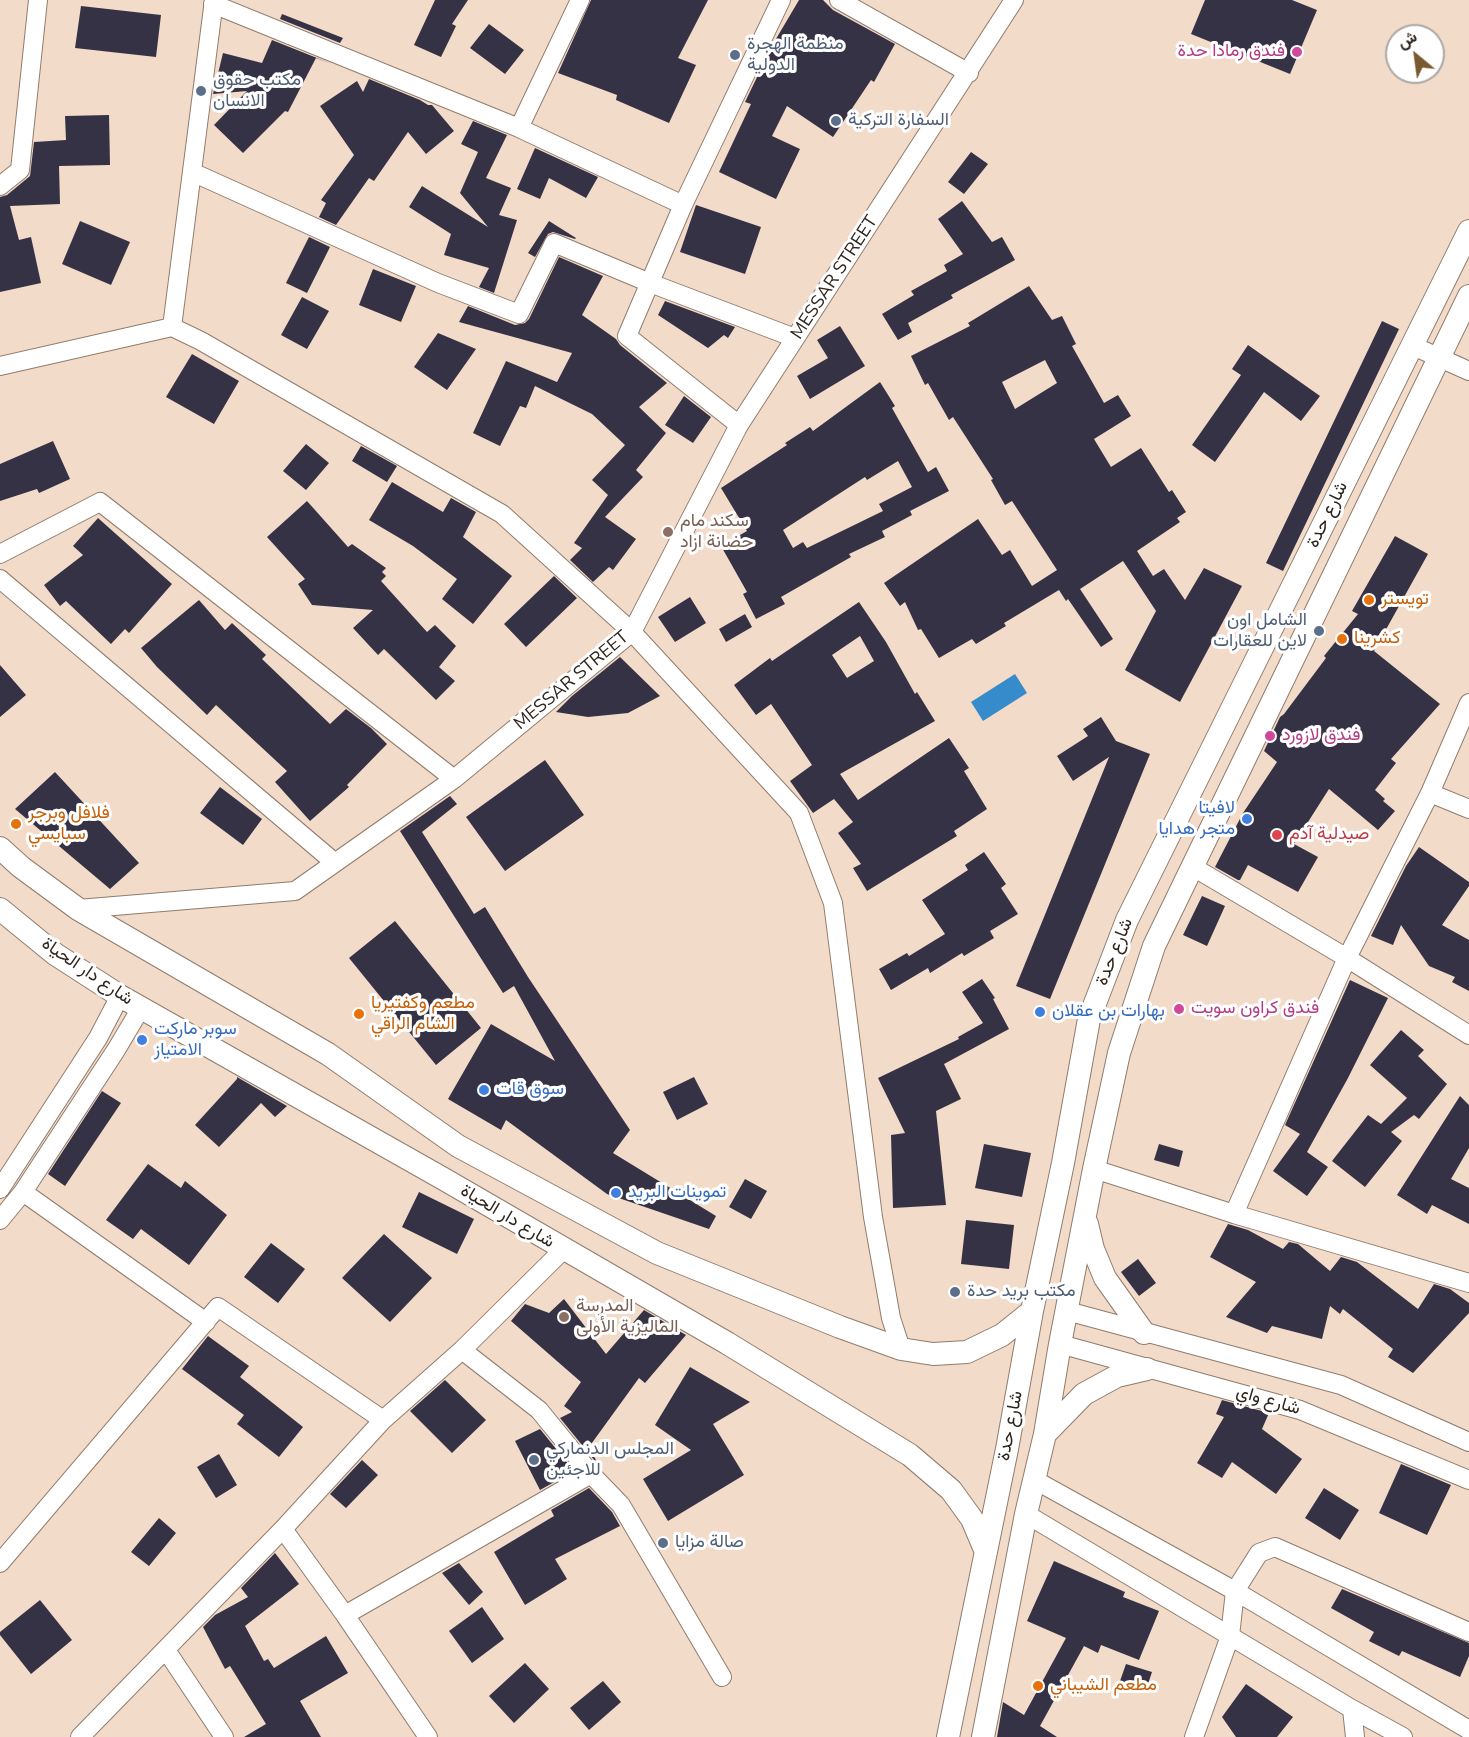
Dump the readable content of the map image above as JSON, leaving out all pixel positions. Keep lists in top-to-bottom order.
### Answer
{
  "streets": {
    "main road": ["شارع حدة", "شارع دار الحياة"],
    "street": ["MESSAR STREET", "شارع واي"]
  },
  "crossings": [
    ["MESSAR STREET", "شارع دار الحياة"],
    ["شارع حدة", "شارع دار الحياة"],
    ["شارع حدة", "شارع واي"]
  ],
  "places": [
    "فندق رمادا حدة",
    "منظمة الهجرة الدولية",
    "مكتب حقوق الانسان",
    "السفارة التركية",
    "سكند مام حضانة ازاد",
    "تويستر",
    "الشامل اون لاين للعقارات",
    "كشرينا",
    "فندق لازورد",
    "لافيتا متجر هدايا",
    "فلافل وبرجر سبايسي",
    "صيدلية آدم",
    "فندق كراون سويت",
    "بهارات بن عقلان",
    "مطعم وكفتيريا الشام الراقي",
    "سوبر ماركت الامتياز",
    "سوق قات",
    "تموينات البريد",
    "مكتب بريد حدة",
    "المدرسة الماليزية الأولى",
    "المجلس الدنماركي للاجئين",
    "صالة مزايا",
    "مطعم الشيباني"
  ],
  "north": "top left"
}
